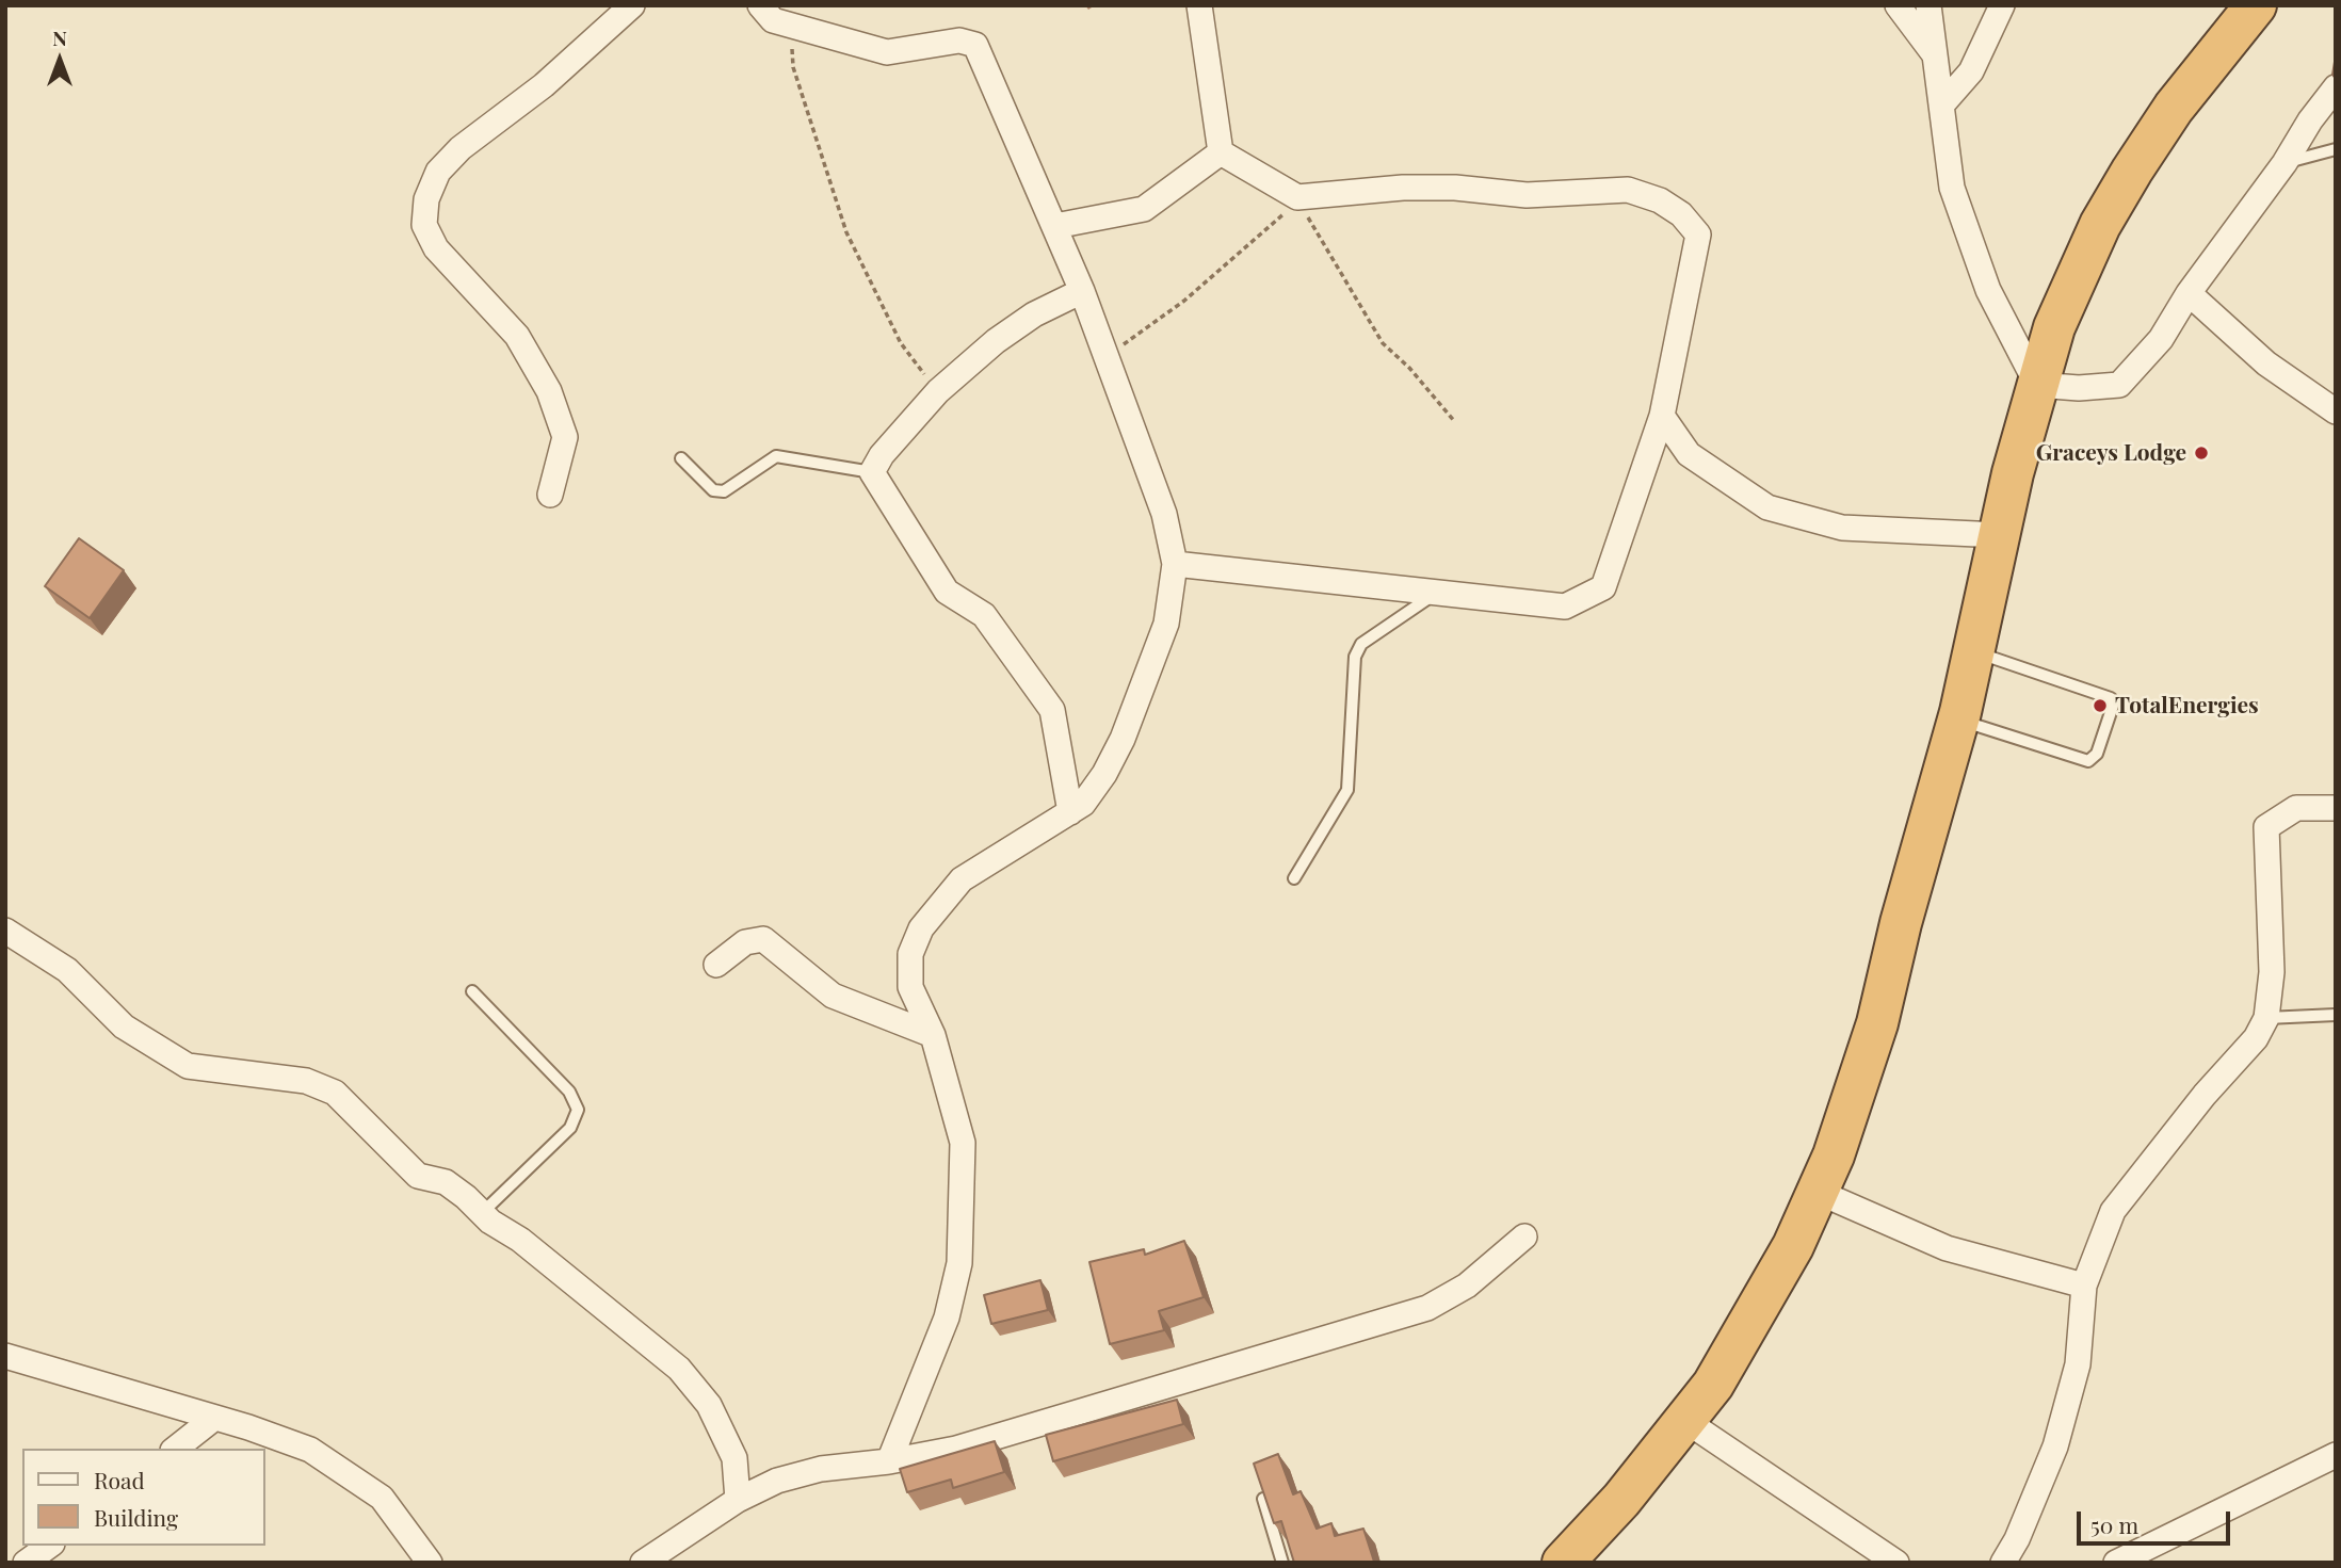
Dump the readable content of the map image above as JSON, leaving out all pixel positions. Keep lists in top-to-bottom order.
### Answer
{
  "places": ["Graceys Lodge", "TotalEnergies"],
  "legend": ["Road", "Building"],
  "scale_bar": "50 m",
  "north": "top"
}
